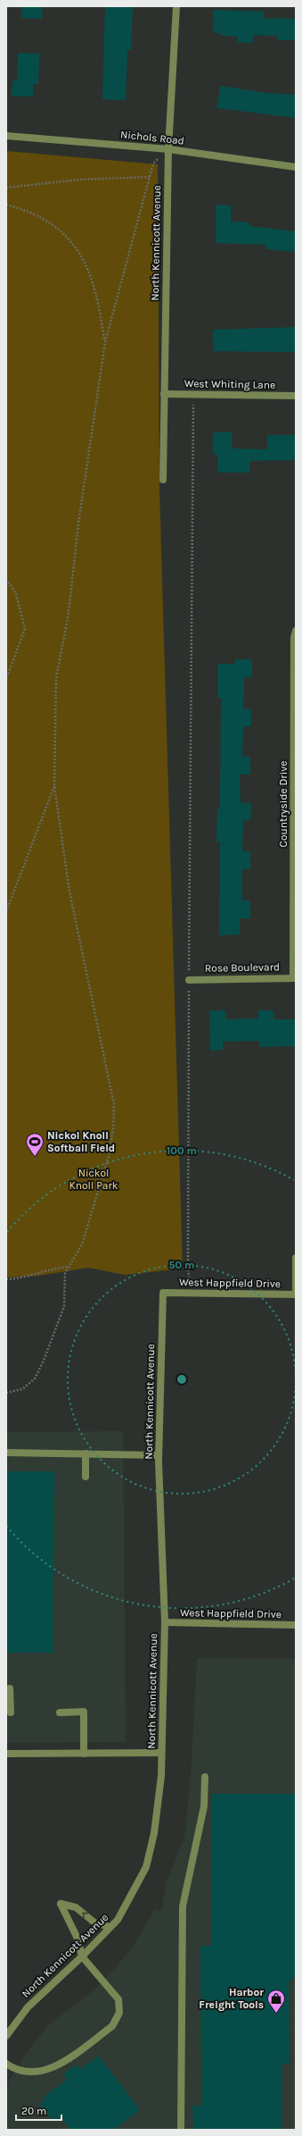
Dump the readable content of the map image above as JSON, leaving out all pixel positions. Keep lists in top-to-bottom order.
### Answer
{
  "streets": {
    "street": [
      "Nichols Road",
      "North Kennicott Avenue",
      "West Whiting Lane",
      "Countryside Drive",
      "Rose Boulevard",
      "West Happfield Drive"
    ]
  },
  "crossings": [
    ["Nichols Road", "North Kennicott Avenue"],
    ["North Kennicott Avenue", "West Whiting Lane"],
    ["North Kennicott Avenue", "West Happfield Drive"],
    ["Countryside Drive", "Rose Boulevard"]
  ],
  "parks": ["Nickol Knoll Park"],
  "places": {
    "sports": ["Nickol Knoll Softball Field"],
    "shop": ["Harbor Freight Tools"]
  },
  "scale_bar": "20 m",
  "rings": ["100 m", "50 m"]
}
